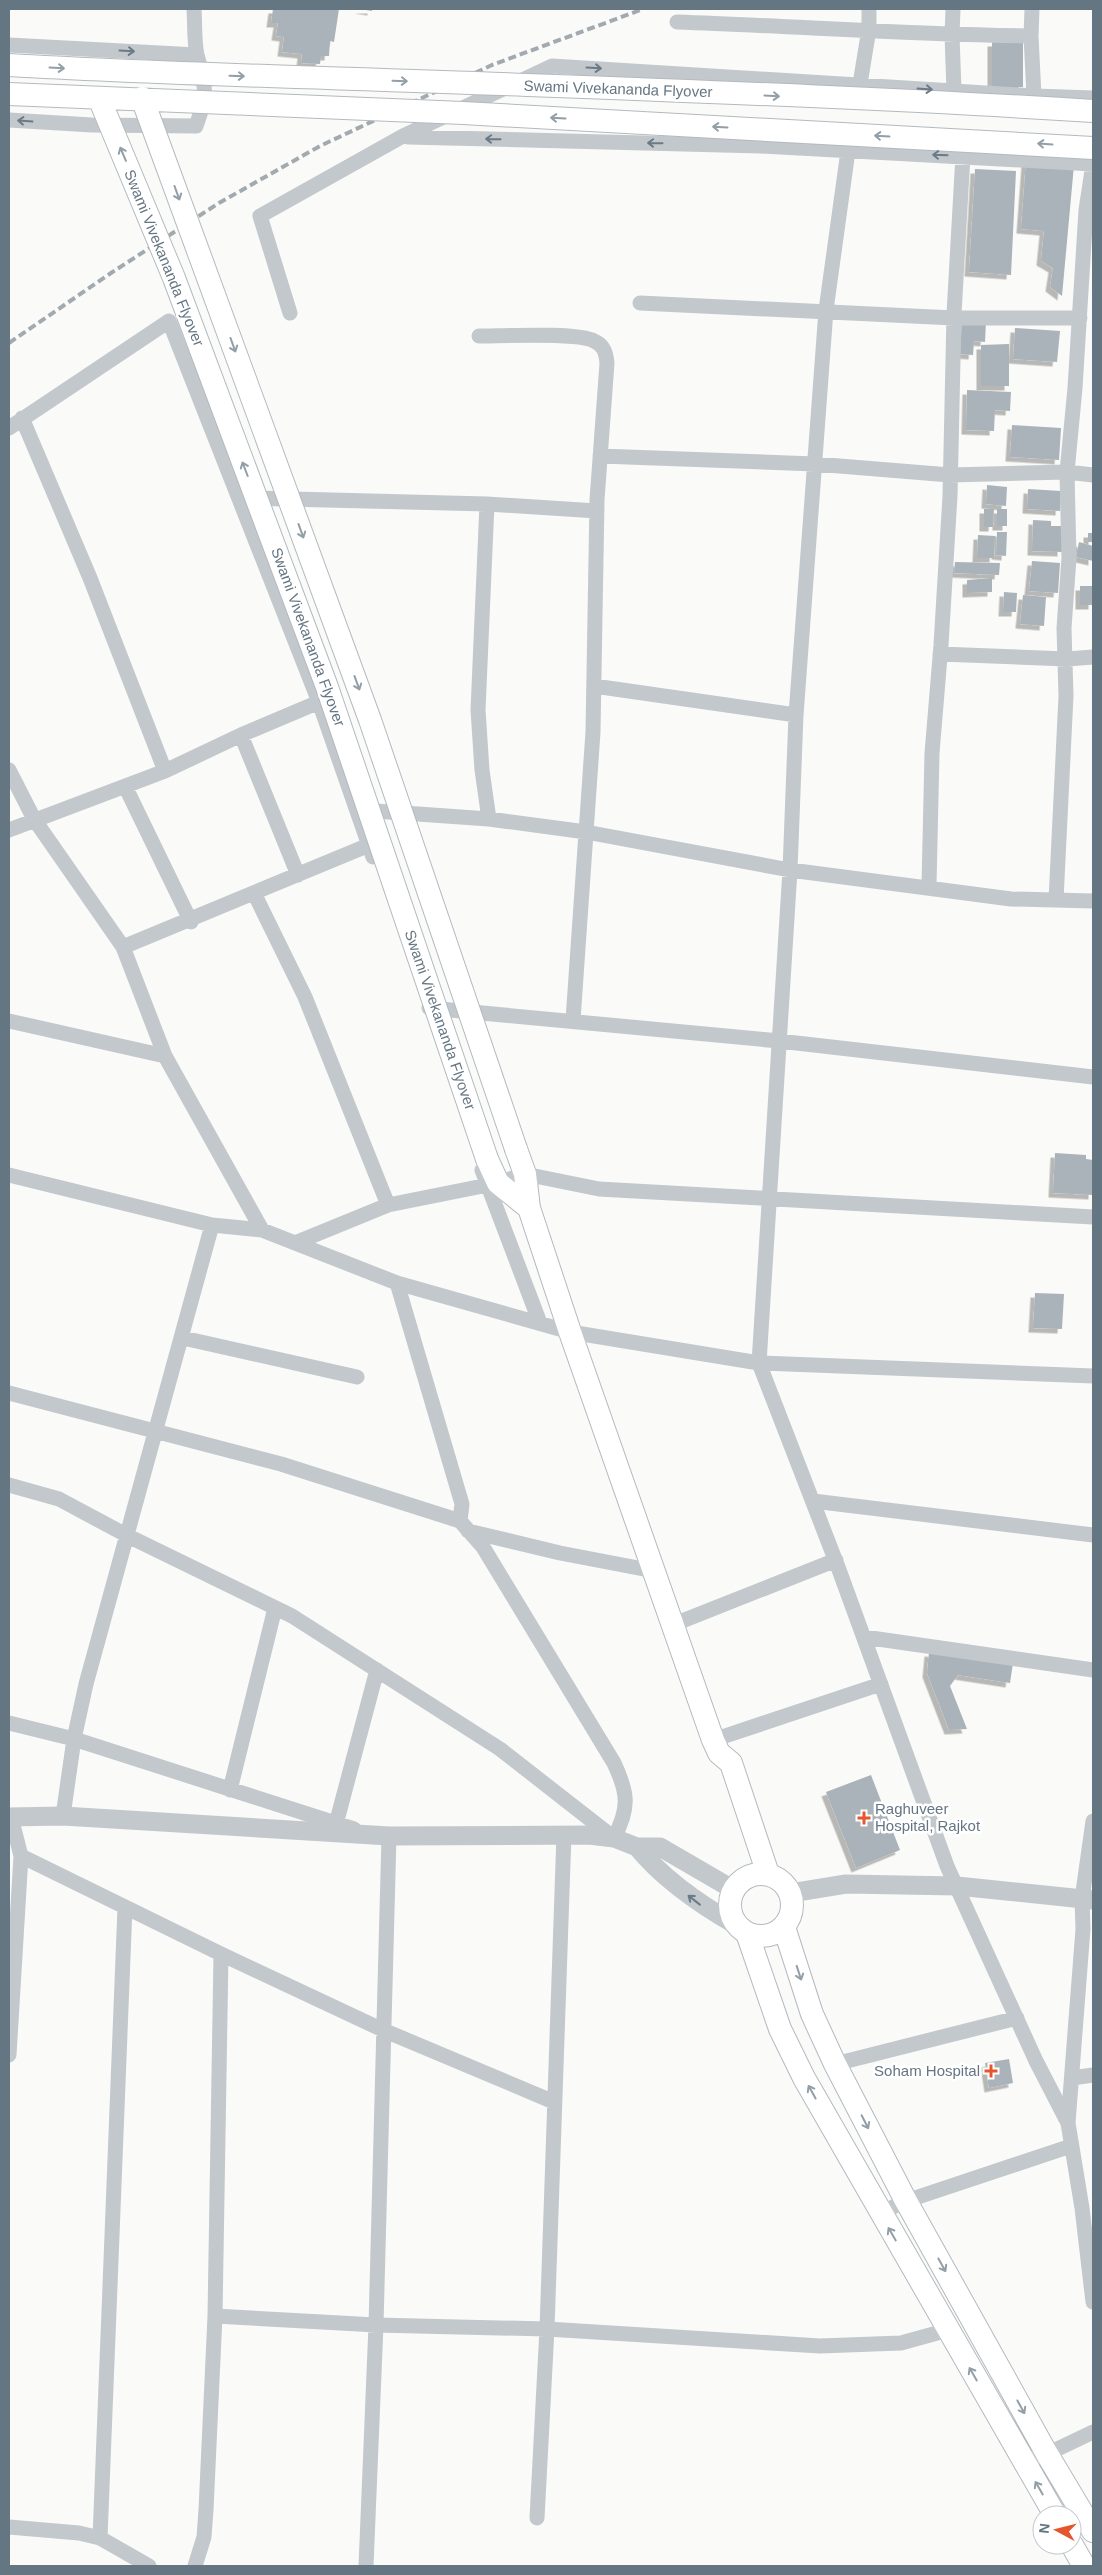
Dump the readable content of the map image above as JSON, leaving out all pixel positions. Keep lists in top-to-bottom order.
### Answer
{
  "streets": {
    "main road": ["Swami Vivekananda Flyover"]
  },
  "places": {
    "health": ["Raghuveer Hospital, Rajkot", "Soham Hospital"]
  },
  "north": "left"
}
